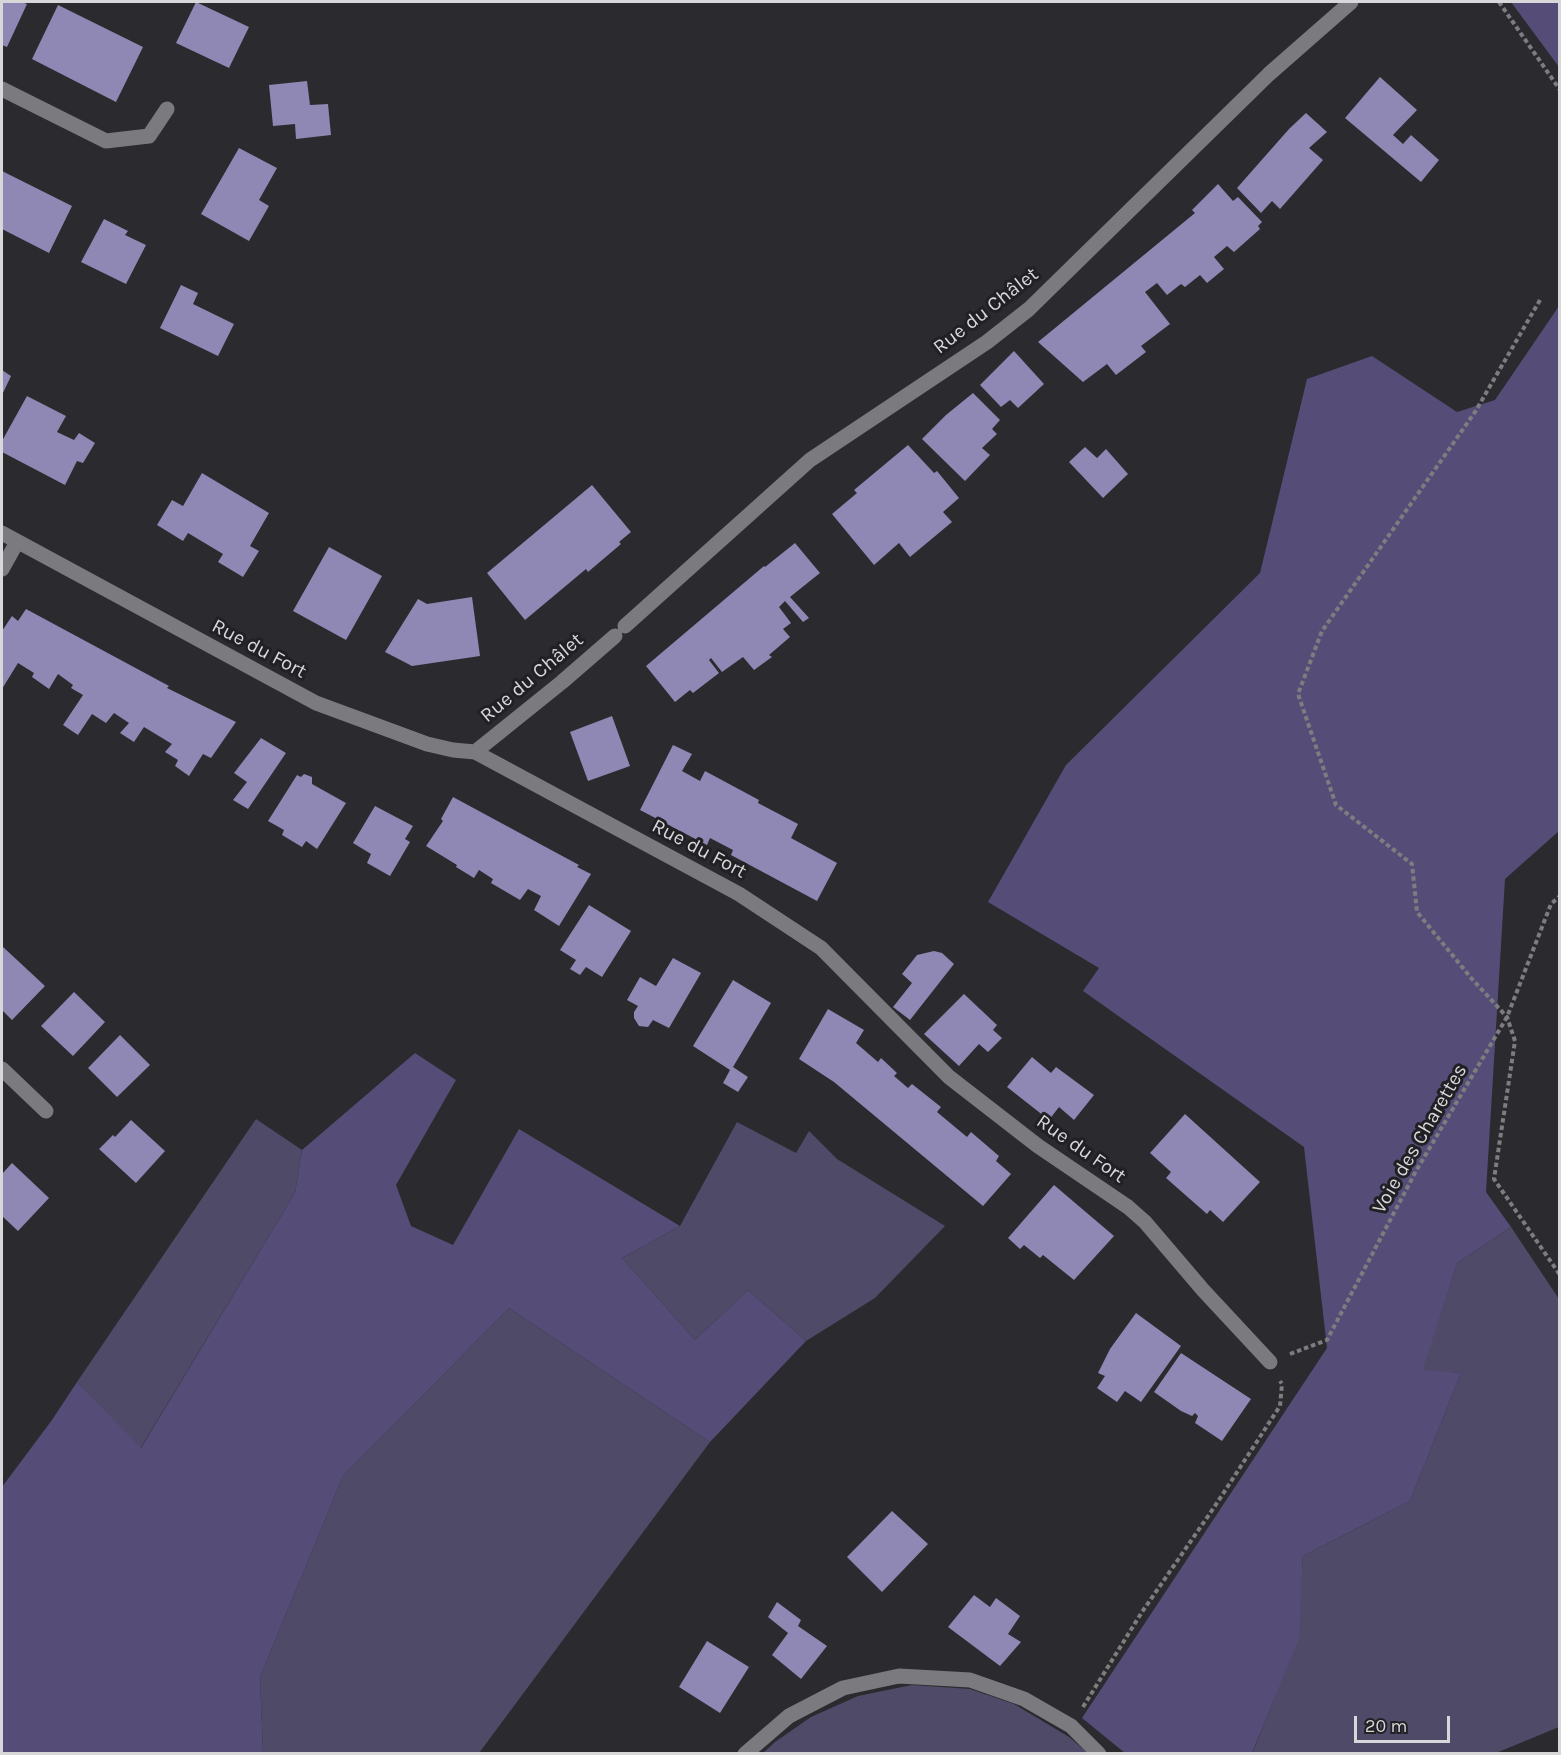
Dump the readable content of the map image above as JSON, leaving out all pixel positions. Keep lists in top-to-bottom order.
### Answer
{
  "streets": {
    "street": ["Rue du Châlet", "Rue du Fort"],
    "path": ["Voie des Charettes"]
  },
  "crossings": [
    ["Rue du Châlet", "Rue du Fort"],
    ["Rue du Fort", "Voie des Charettes"]
  ],
  "scale_bar": "20 m"
}
